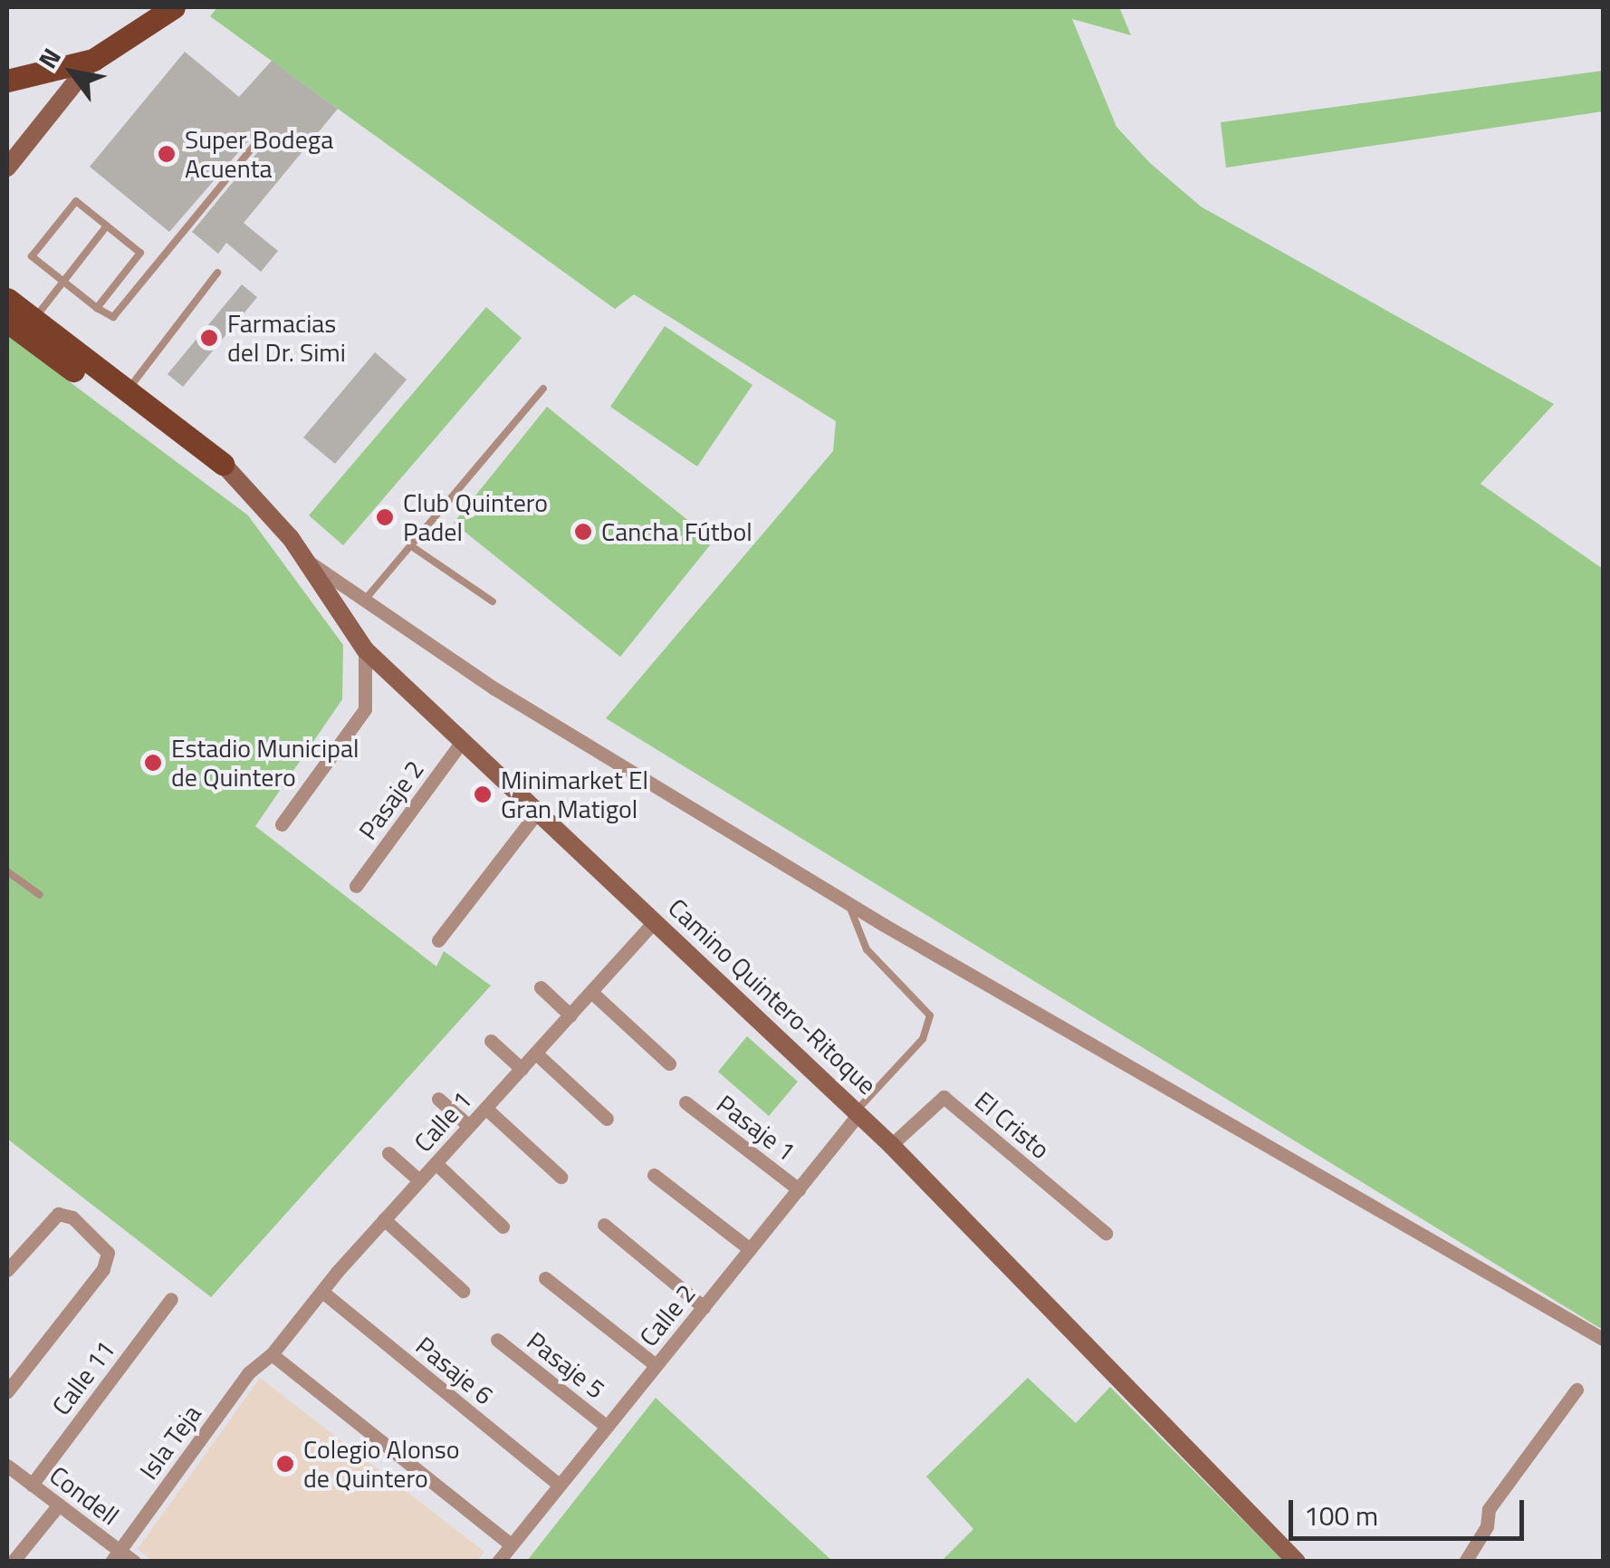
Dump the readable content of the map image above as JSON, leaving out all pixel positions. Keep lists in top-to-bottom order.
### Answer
{
  "streets": {
    "main road": ["Camino Quintero-Ritoque"],
    "street": [
      "Pasaje 2",
      "Calle 1",
      "El Cristo",
      "Pasaje 1",
      "Calle 2",
      "Pasaje 5",
      "Pasaje 6",
      "Calle 11",
      "Isla Teja",
      "Condell"
    ]
  },
  "crossings": [
    ["Pasaje 2", "Camino Quintero-Ritoque"],
    ["Camino Quintero-Ritoque", "Calle 1"],
    ["Camino Quintero-Ritoque", "El Cristo"],
    ["Camino Quintero-Ritoque", "Calle 2"],
    ["Calle 1", "Pasaje 6"],
    ["Calle 1", "Isla Teja"],
    ["Pasaje 1", "Calle 2"],
    ["Calle 2", "Pasaje 5"],
    ["Calle 2", "Pasaje 6"],
    ["Calle 11", "Condell"],
    ["Isla Teja", "Condell"]
  ],
  "places": [
    "Super Bodega Acuenta",
    "Farmacias del Dr. Simi",
    "Club Quintero Padel",
    "Cancha Fútbol",
    "Estadio Municipal de Quintero",
    "Minimarket El Gran Matigol",
    "Colegio Alonso de Quintero"
  ],
  "scale_bar": "100 m",
  "north": "top left"
}
